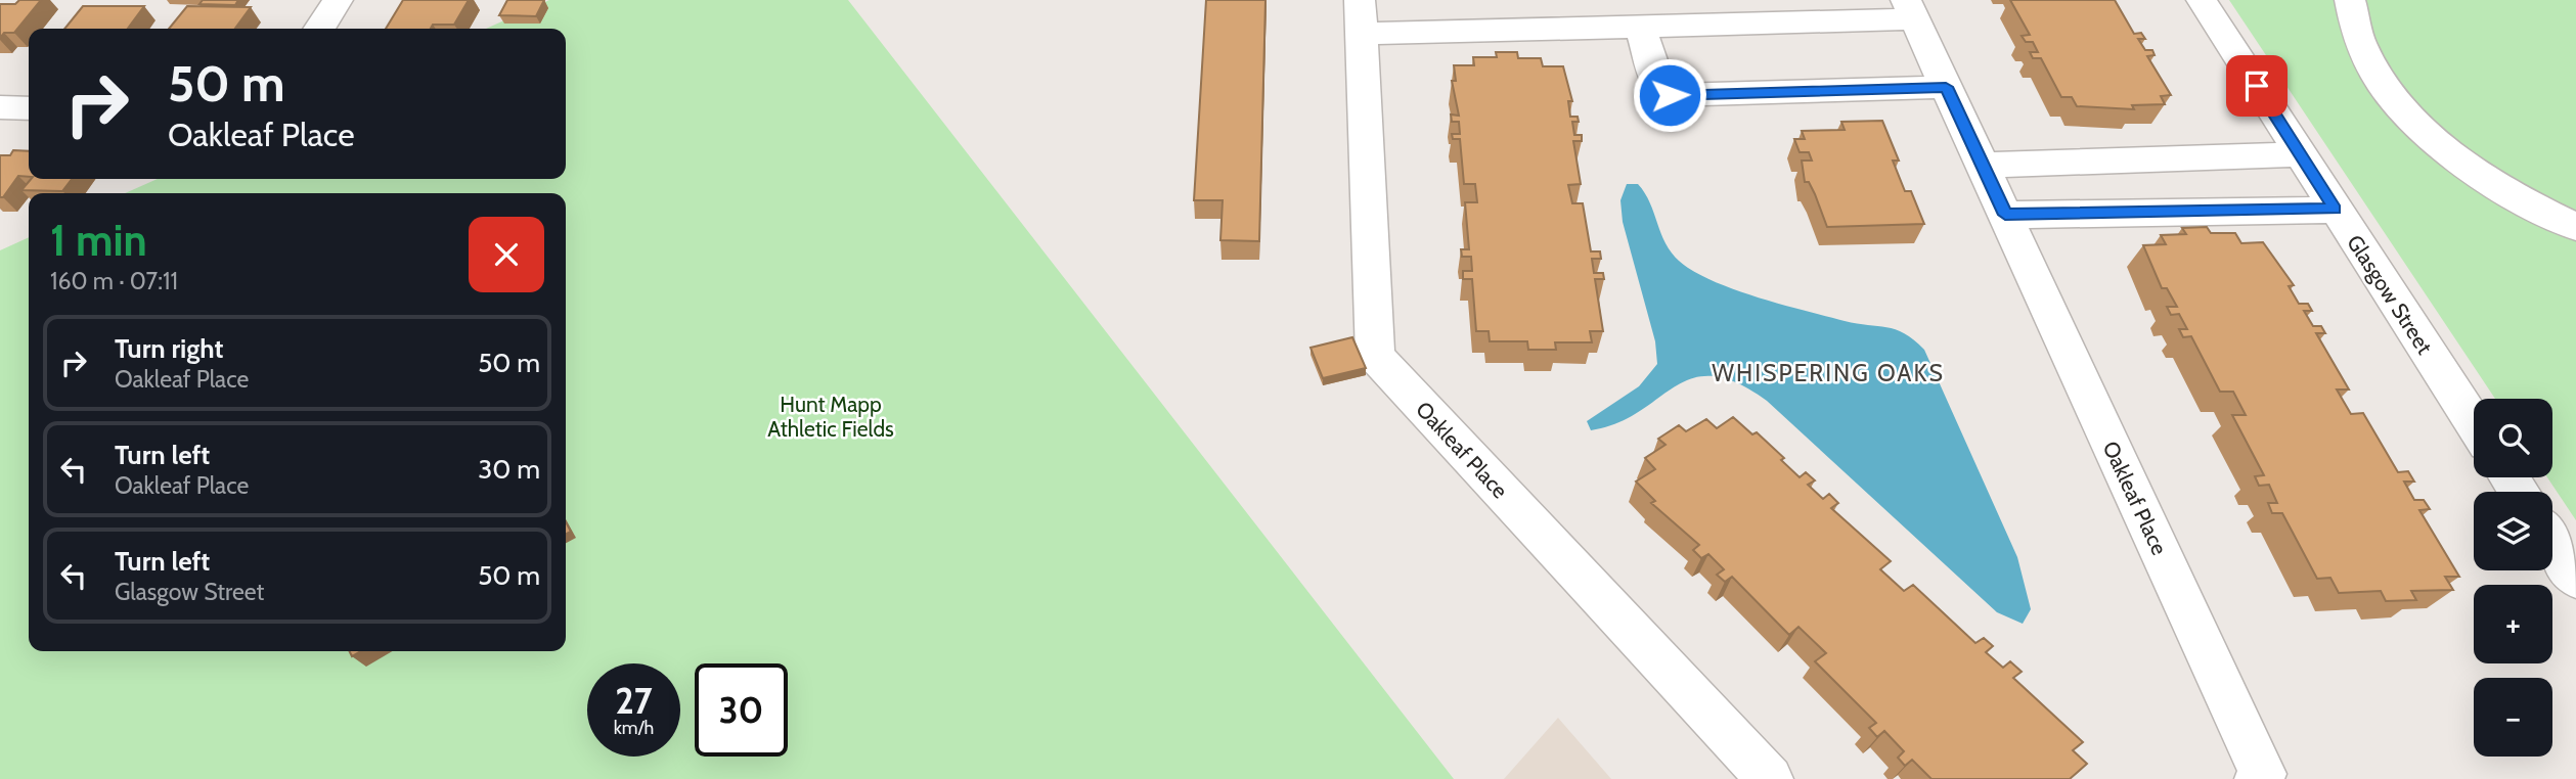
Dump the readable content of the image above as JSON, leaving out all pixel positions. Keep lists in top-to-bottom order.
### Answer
{
  "streets": {
    "street": ["Glasgow Street", "Oakleaf Place"]
  },
  "districts": ["WHISPERING OAKS"],
  "parks": ["Hunt Mapp Athletic Fields"],
  "page": {
    "turn": ["50 m", "Oakleaf Place"],
    "heading": ["1 min", "160 m · 07:11"],
    "list": [
      {
        "name": "Turn right",
        "note": "Oakleaf Place",
        "value": "50 m"
      },
      {
        "name": "Turn left",
        "note": "Oakleaf Place",
        "value": "30 m"
      },
      {
        "name": "Turn left",
        "note": "Glasgow Street",
        "value": "50 m"
      }
    ],
    "map_buttons": ["+", "−"],
    "speed": "27 km/h",
    "limit": "30"
  }
}
